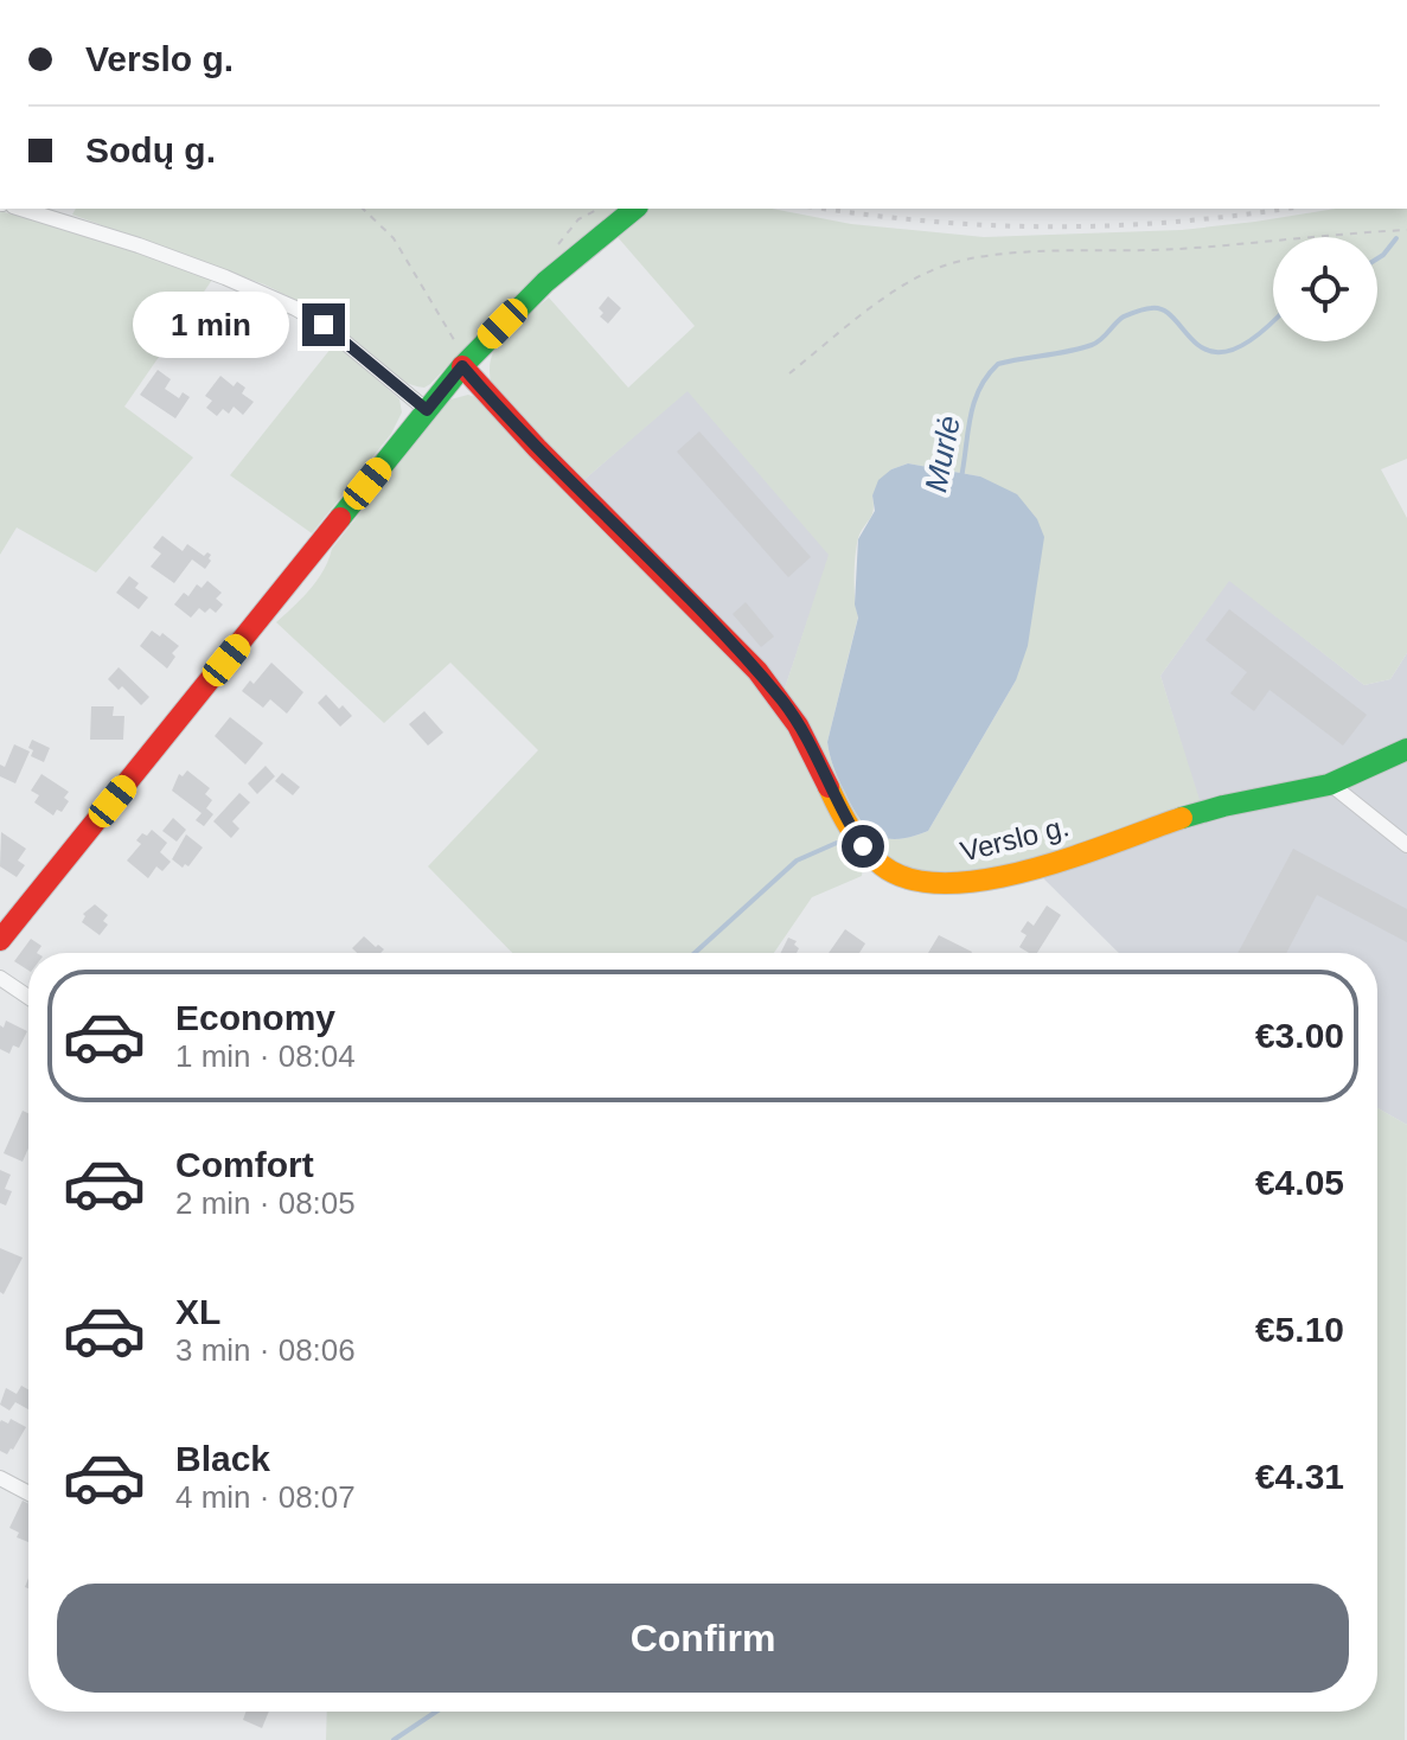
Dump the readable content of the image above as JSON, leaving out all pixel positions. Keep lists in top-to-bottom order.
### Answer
{
  "streets": {
    "street": ["Verslo g."]
  },
  "water": ["Murlė"],
  "page": {
    "banner": ["Verslo g.", "Sodų g."],
    "bubble": "1 min",
    "list": [
      {
        "name": "Economy",
        "note": "1 min · 08:04",
        "value": "€3.00"
      },
      {
        "name": "Comfort",
        "note": "2 min · 08:05",
        "value": "€4.05"
      },
      {
        "name": "XL",
        "note": "3 min · 08:06",
        "value": "€5.10"
      },
      {
        "name": "Black",
        "note": "4 min · 08:07",
        "value": "€4.31"
      }
    ],
    "buttons": "Confirm"
  }
}
